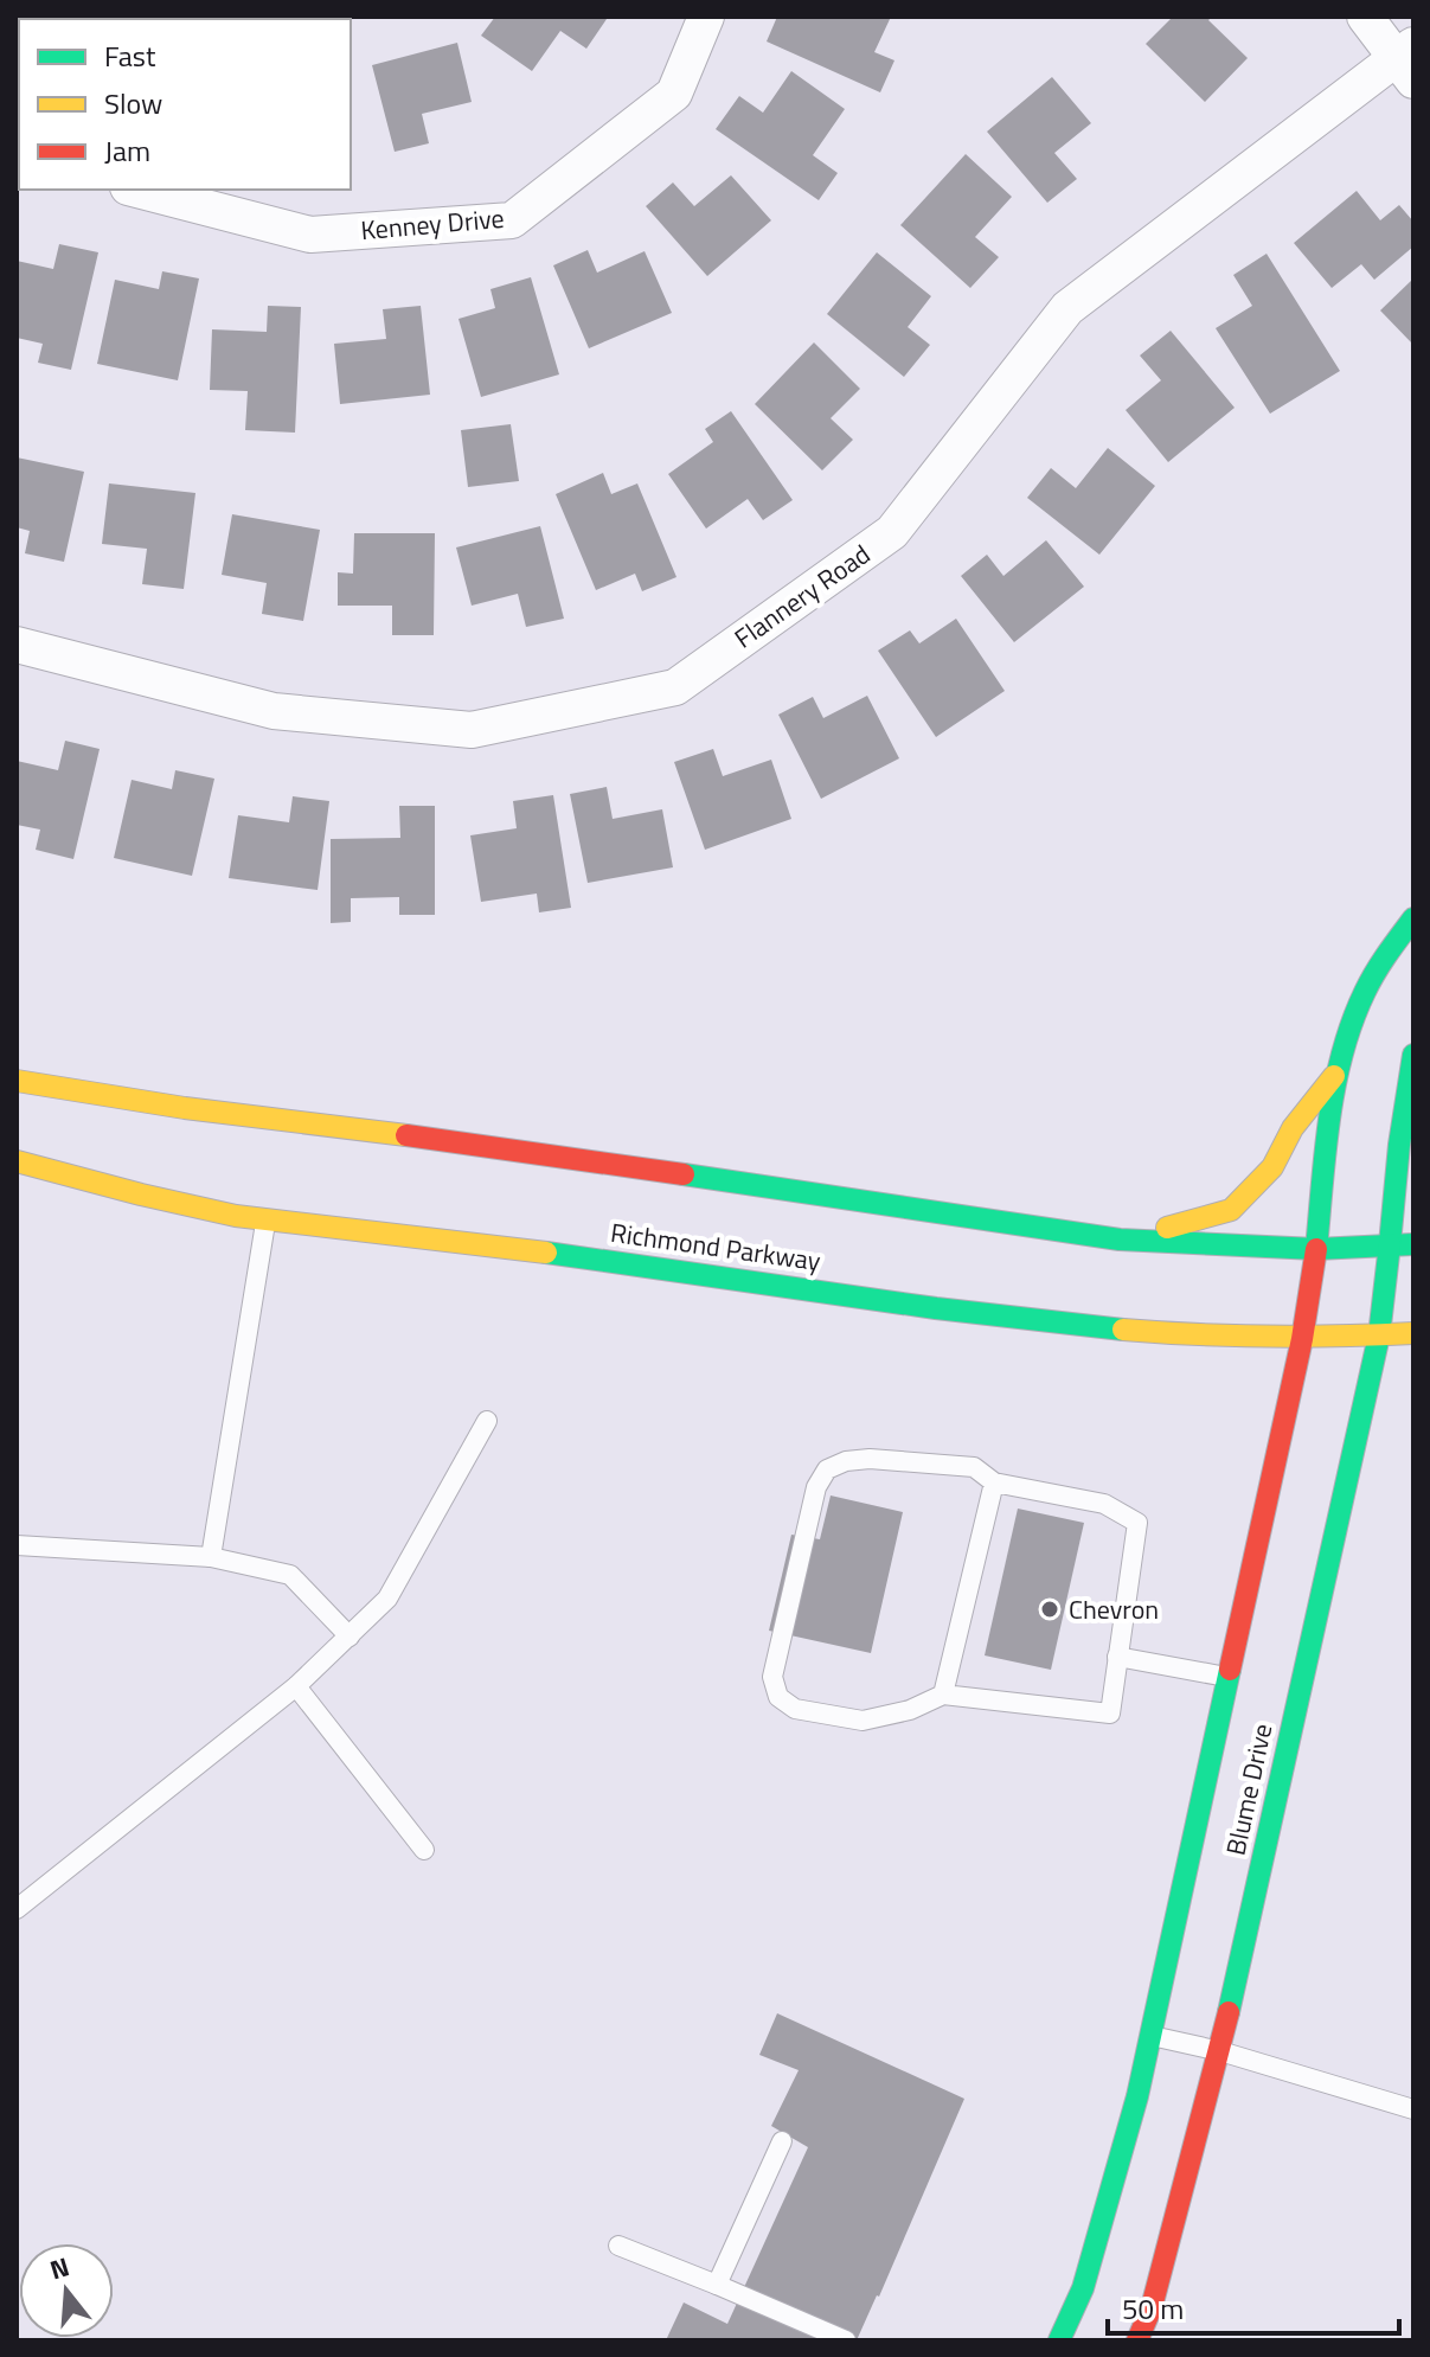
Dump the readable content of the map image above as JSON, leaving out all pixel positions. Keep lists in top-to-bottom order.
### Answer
{
  "streets": {
    "main road": ["Richmond Parkway", "Blume Drive"],
    "street": ["Kenney Drive", "Flannery Road"]
  },
  "crossings": [
    ["Richmond Parkway", "Blume Drive"]
  ],
  "places": ["Chevron"],
  "legend": ["Fast", "Slow", "Jam"],
  "scale_bar": "50 m",
  "north": "top"
}
